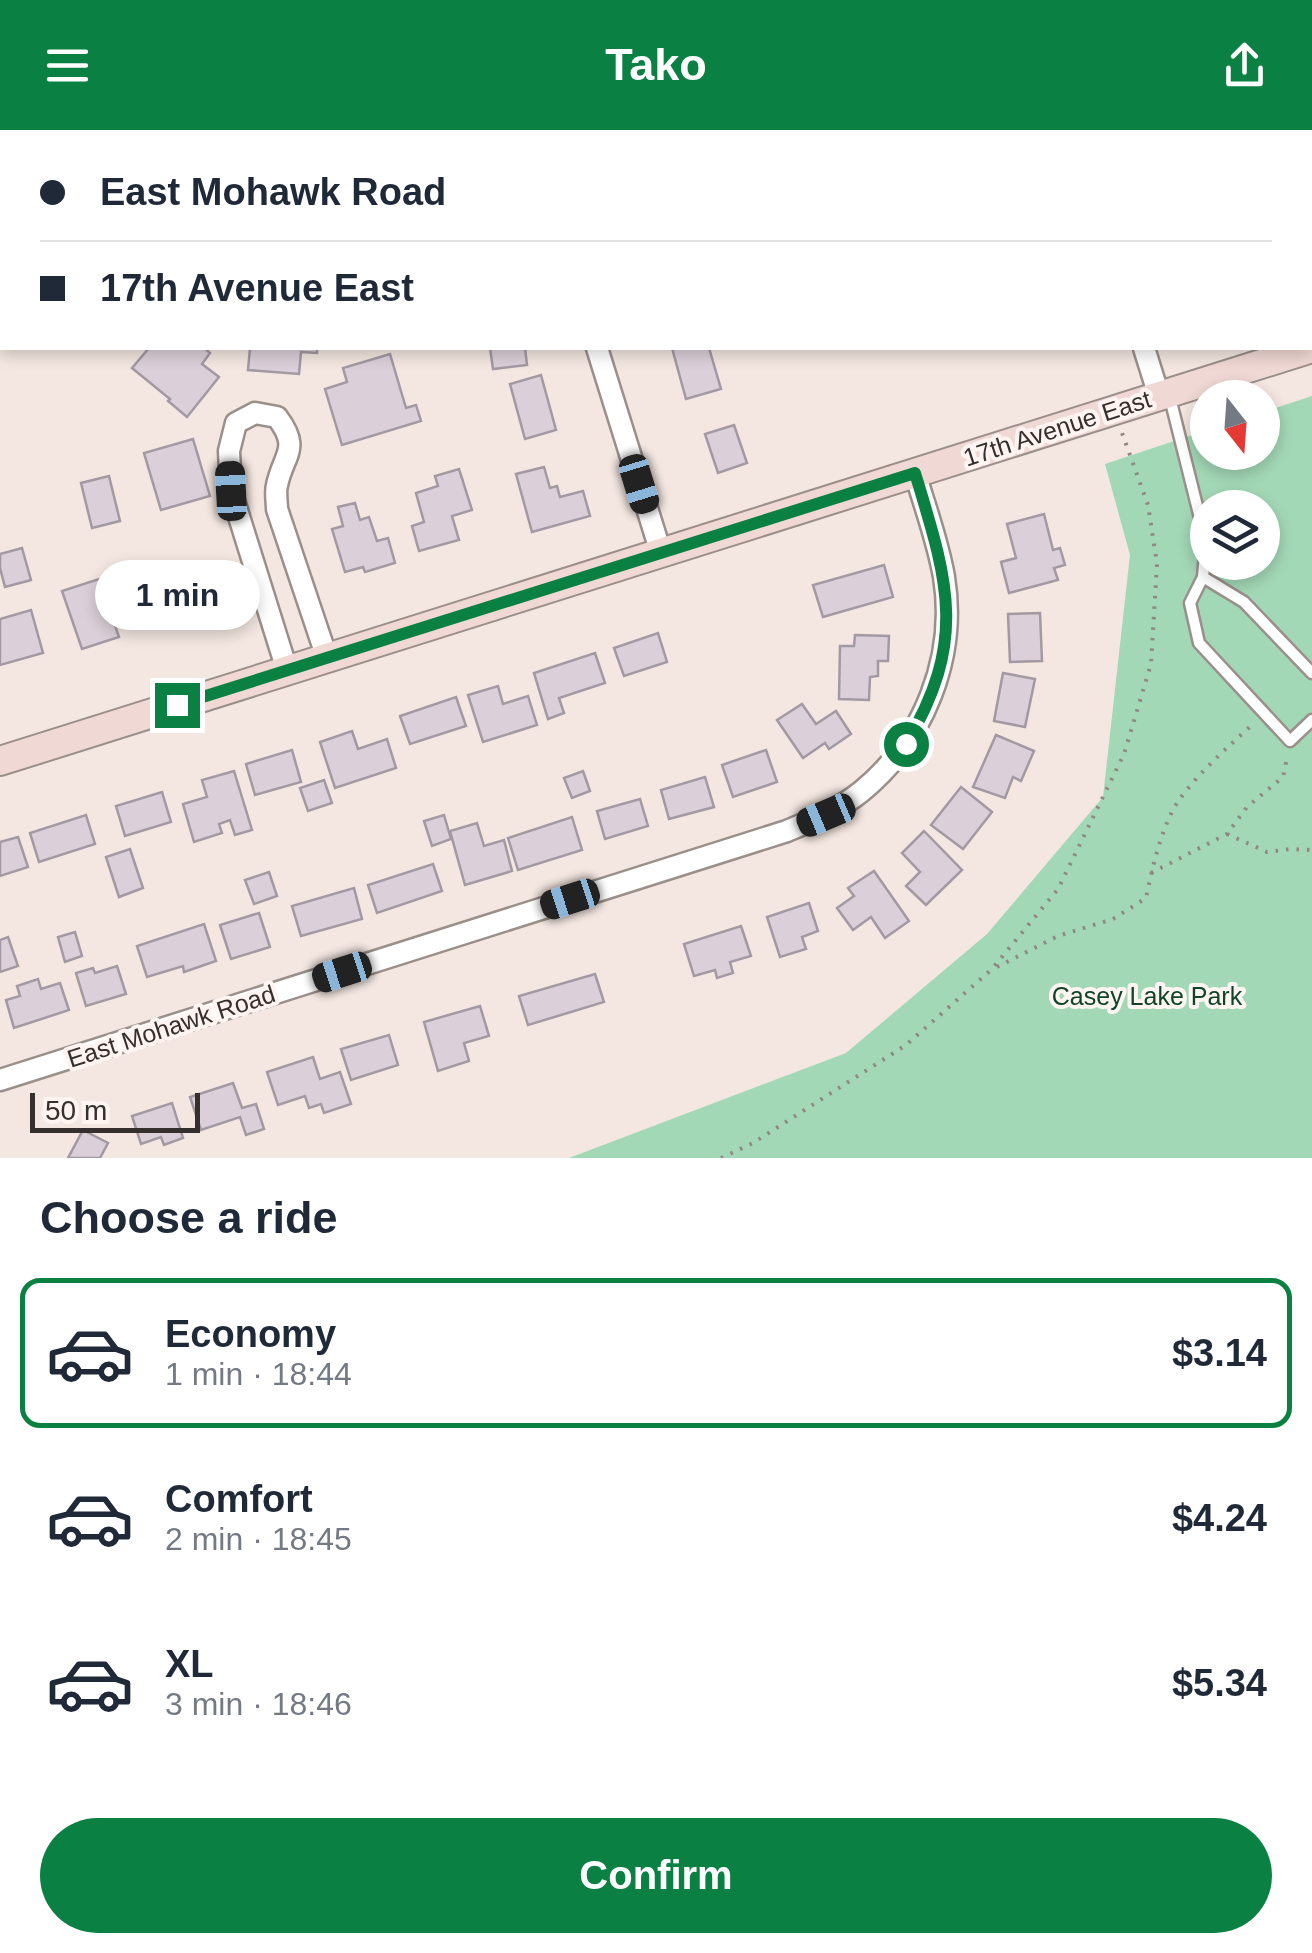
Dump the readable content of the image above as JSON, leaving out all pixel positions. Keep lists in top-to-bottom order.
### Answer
{
  "streets": {
    "street": ["17th Avenue East", "East Mohawk Road"]
  },
  "crossings": [
    ["17th Avenue East", "East Mohawk Road"]
  ],
  "parks": ["Casey Lake Park"],
  "scale_bar": "50 m",
  "north": "bottom",
  "page": {
    "header": "Tako",
    "banner": ["East Mohawk Road", "17th Avenue East"],
    "bubble": "1 min",
    "scale": "50 m",
    "heading": "Choose a ride",
    "list": [
      {
        "name": "Economy",
        "note": "1 min · 18:44",
        "value": "$3.14"
      },
      {
        "name": "Comfort",
        "note": "2 min · 18:45",
        "value": "$4.24"
      },
      {
        "name": "XL",
        "note": "3 min · 18:46",
        "value": "$5.34"
      }
    ],
    "buttons": "Confirm"
  }
}
